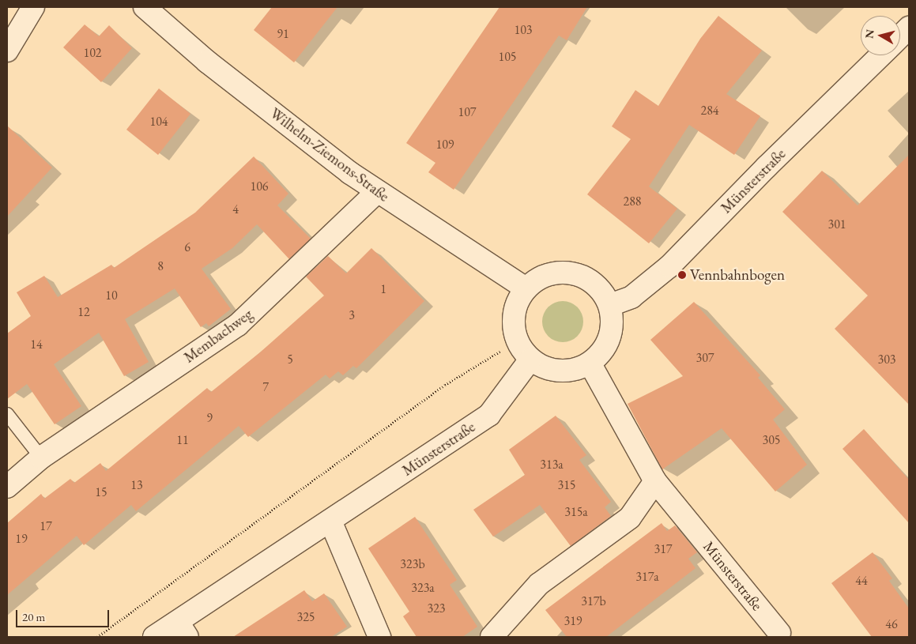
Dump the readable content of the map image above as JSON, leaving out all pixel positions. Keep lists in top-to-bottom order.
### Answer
{
  "streets": {
    "street": ["Wilhelm-Ziemons-Straße", "Münsterstraße", "Membachweg"]
  },
  "crossings": [
    ["Wilhelm-Ziemons-Straße", "Münsterstraße"],
    ["Wilhelm-Ziemons-Straße", "Membachweg"]
  ],
  "places": ["Vennbahnbogen"],
  "house_numbers": [
    "103",
    "91",
    "102",
    "105",
    "284",
    "107",
    "104",
    "109",
    "106",
    "288",
    "4",
    "301",
    "6",
    "8",
    "1",
    "10",
    "12",
    "3",
    "14",
    "307",
    "5",
    "303",
    "7",
    "9",
    "11",
    "305",
    "313a",
    "13",
    "315",
    "15",
    "315a",
    "17",
    "19",
    "317",
    "323b",
    "317a",
    "44",
    "323a",
    "317b",
    "323",
    "325",
    "319",
    "46"
  ],
  "scale_bar": "20 m",
  "north": "left"
}
